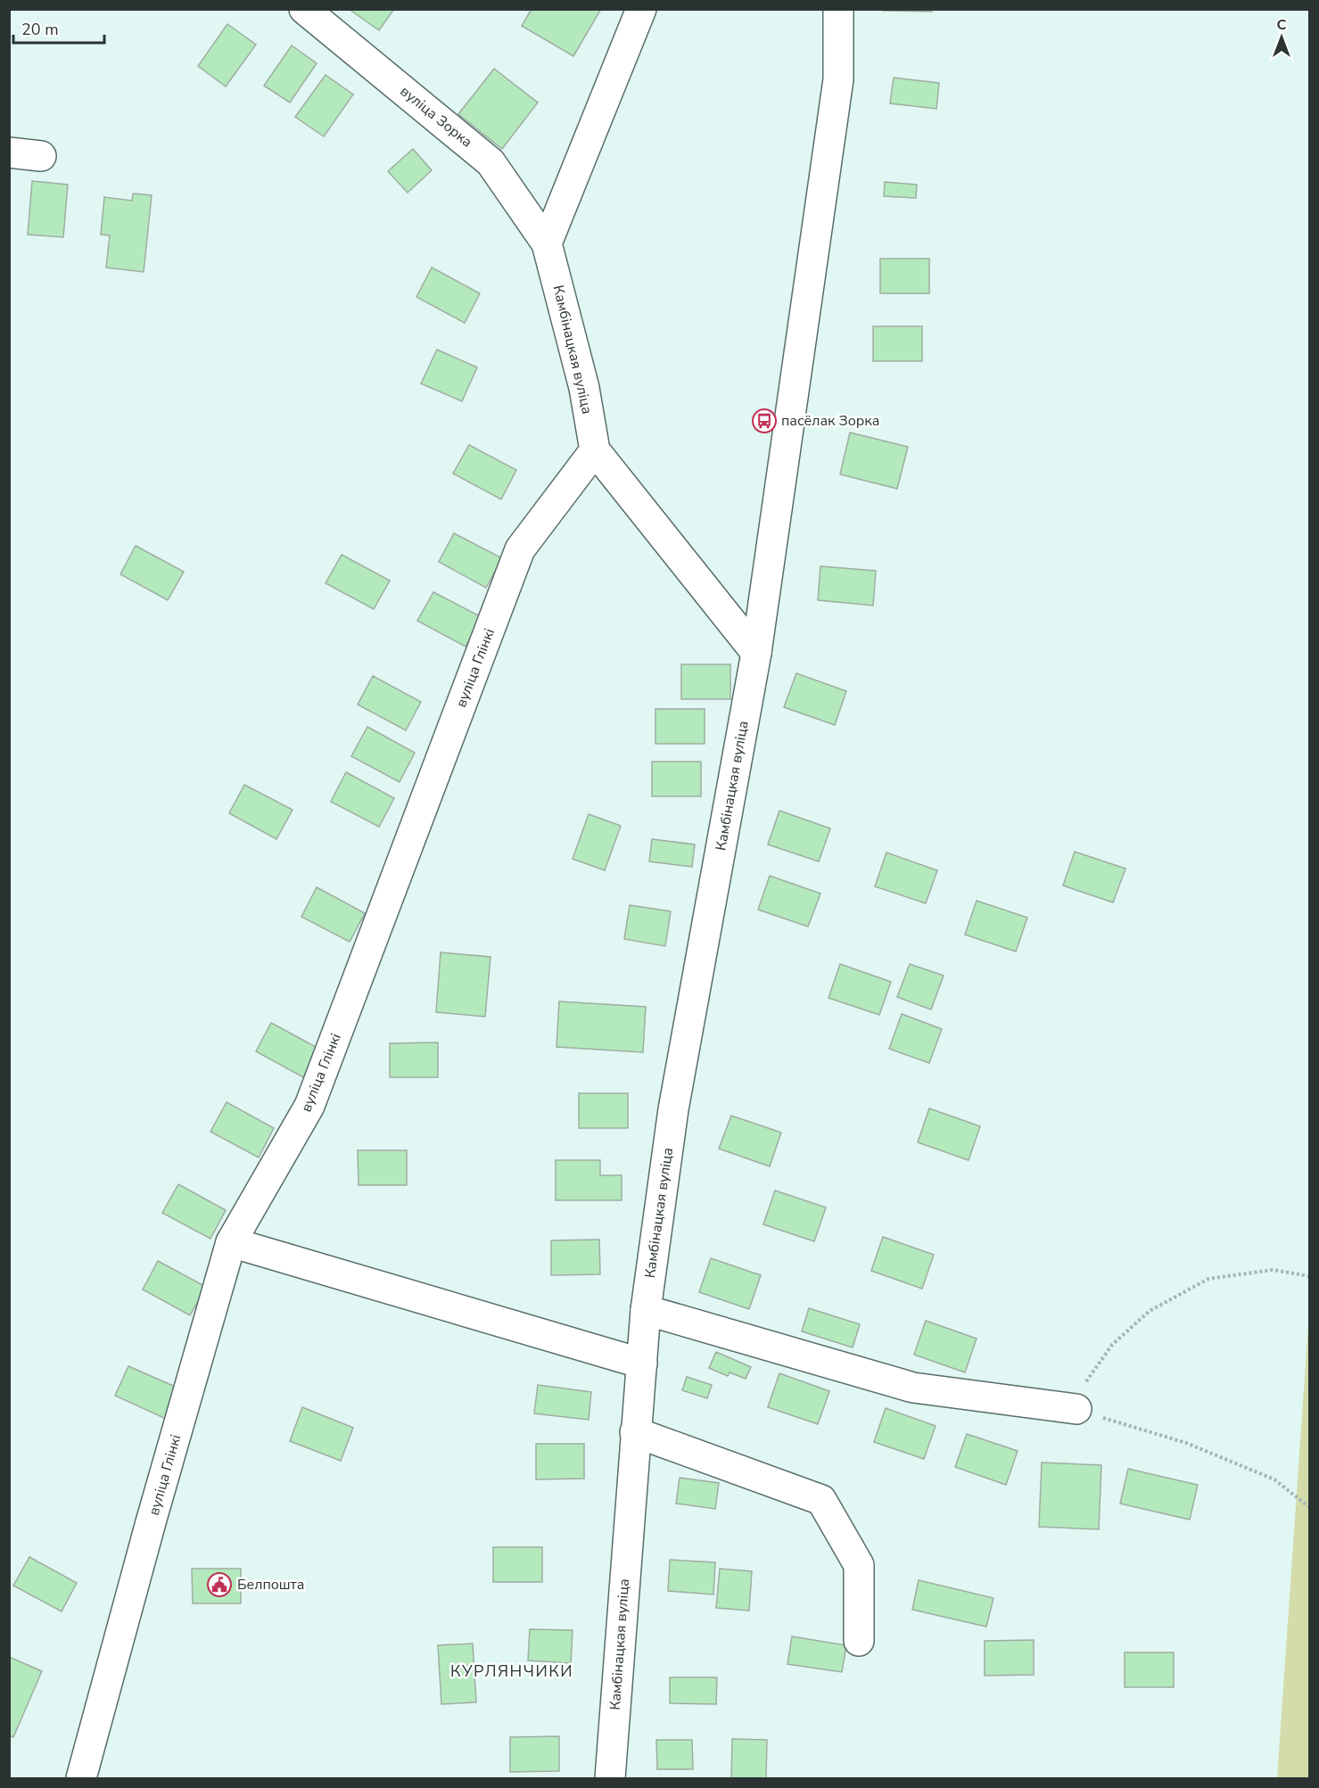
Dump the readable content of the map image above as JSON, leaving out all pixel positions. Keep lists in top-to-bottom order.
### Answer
{
  "streets": {
    "street": ["вуліца Зорка", "Камбінацкая вуліца", "вуліца Глінкі"]
  },
  "crossings": [
    ["вуліца Зорка", "Камбінацкая вуліца"],
    ["Камбінацкая вуліца", "вуліца Глінкі"]
  ],
  "districts": ["КУРЛЯНЧИКИ"],
  "places": {
    "bus stop": ["пасёлак Зорка"],
    "public building": ["Белпошта"]
  },
  "scale_bar": "20 m",
  "north": "top"
}
